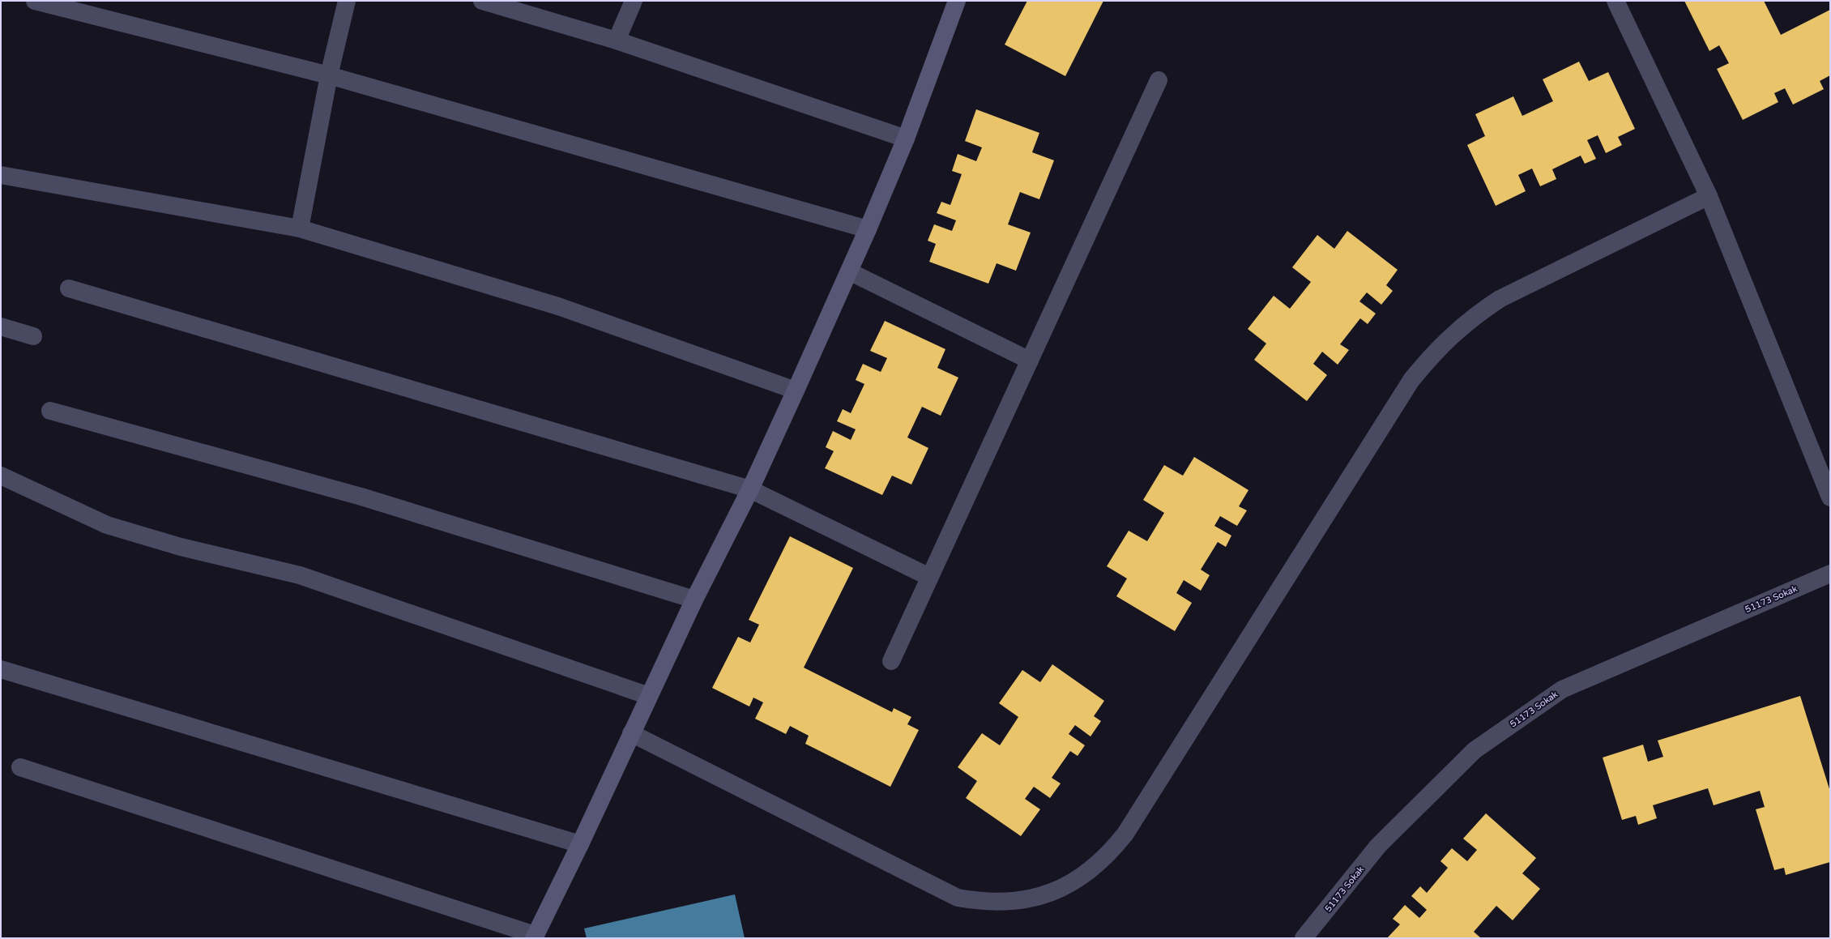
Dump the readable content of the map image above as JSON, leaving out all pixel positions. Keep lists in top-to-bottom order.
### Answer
{
  "streets": {
    "street": ["51173 Sokak"]
  }
}
